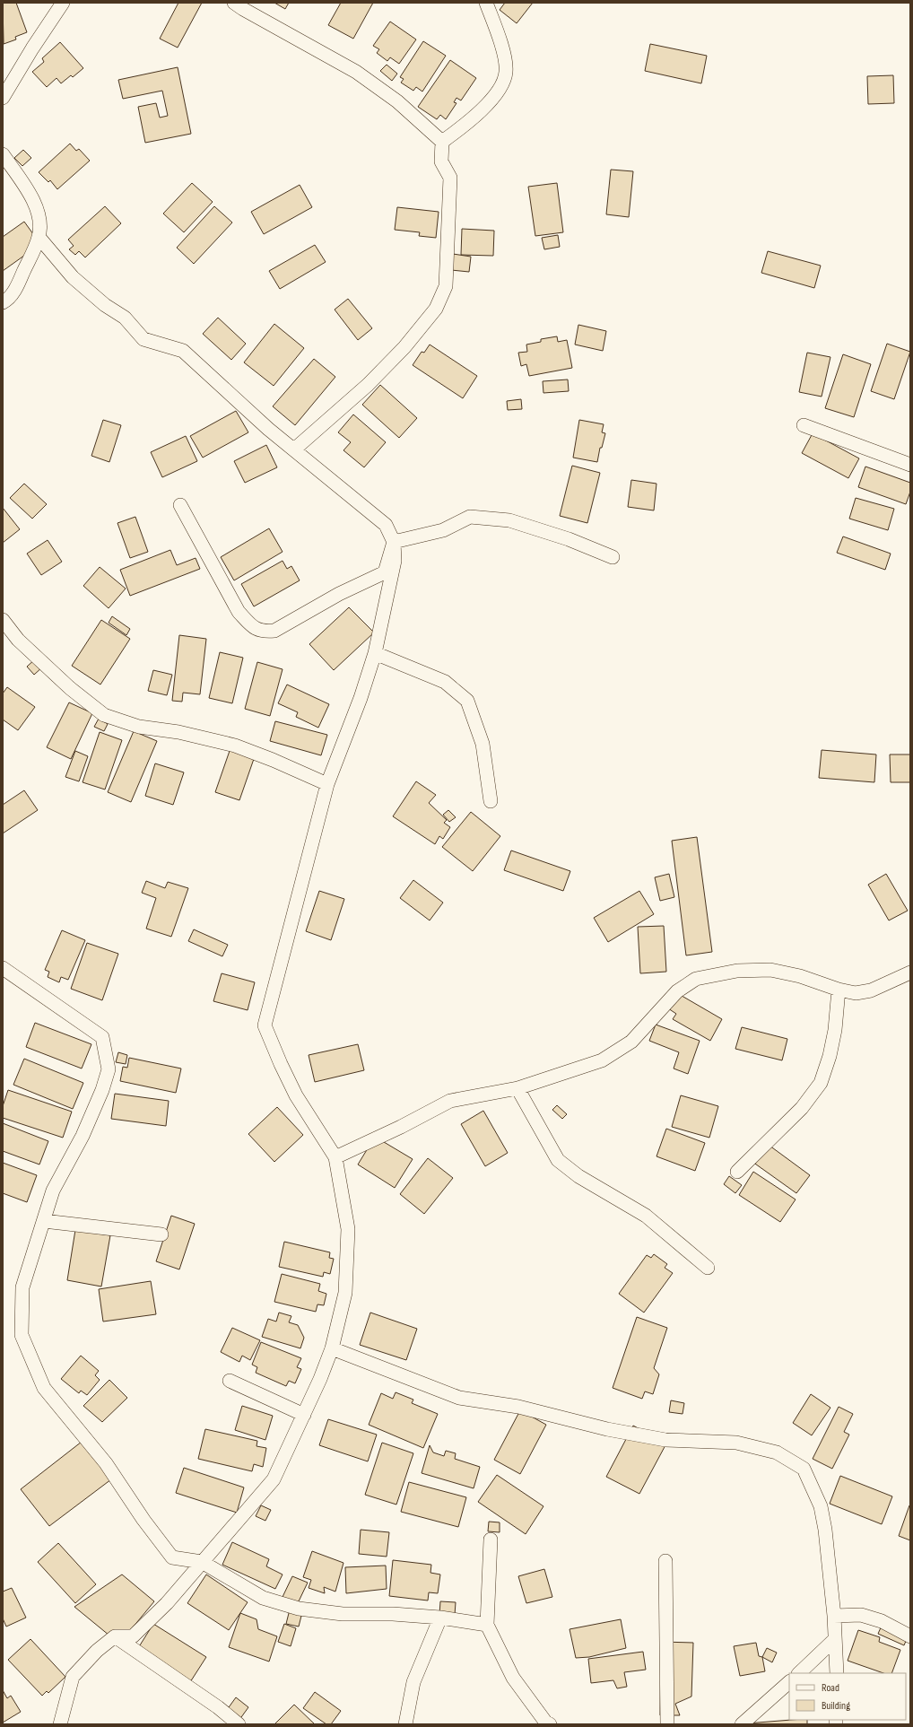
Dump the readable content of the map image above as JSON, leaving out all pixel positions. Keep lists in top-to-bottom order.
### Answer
{
  "legend": ["Road", "Building"]
}
